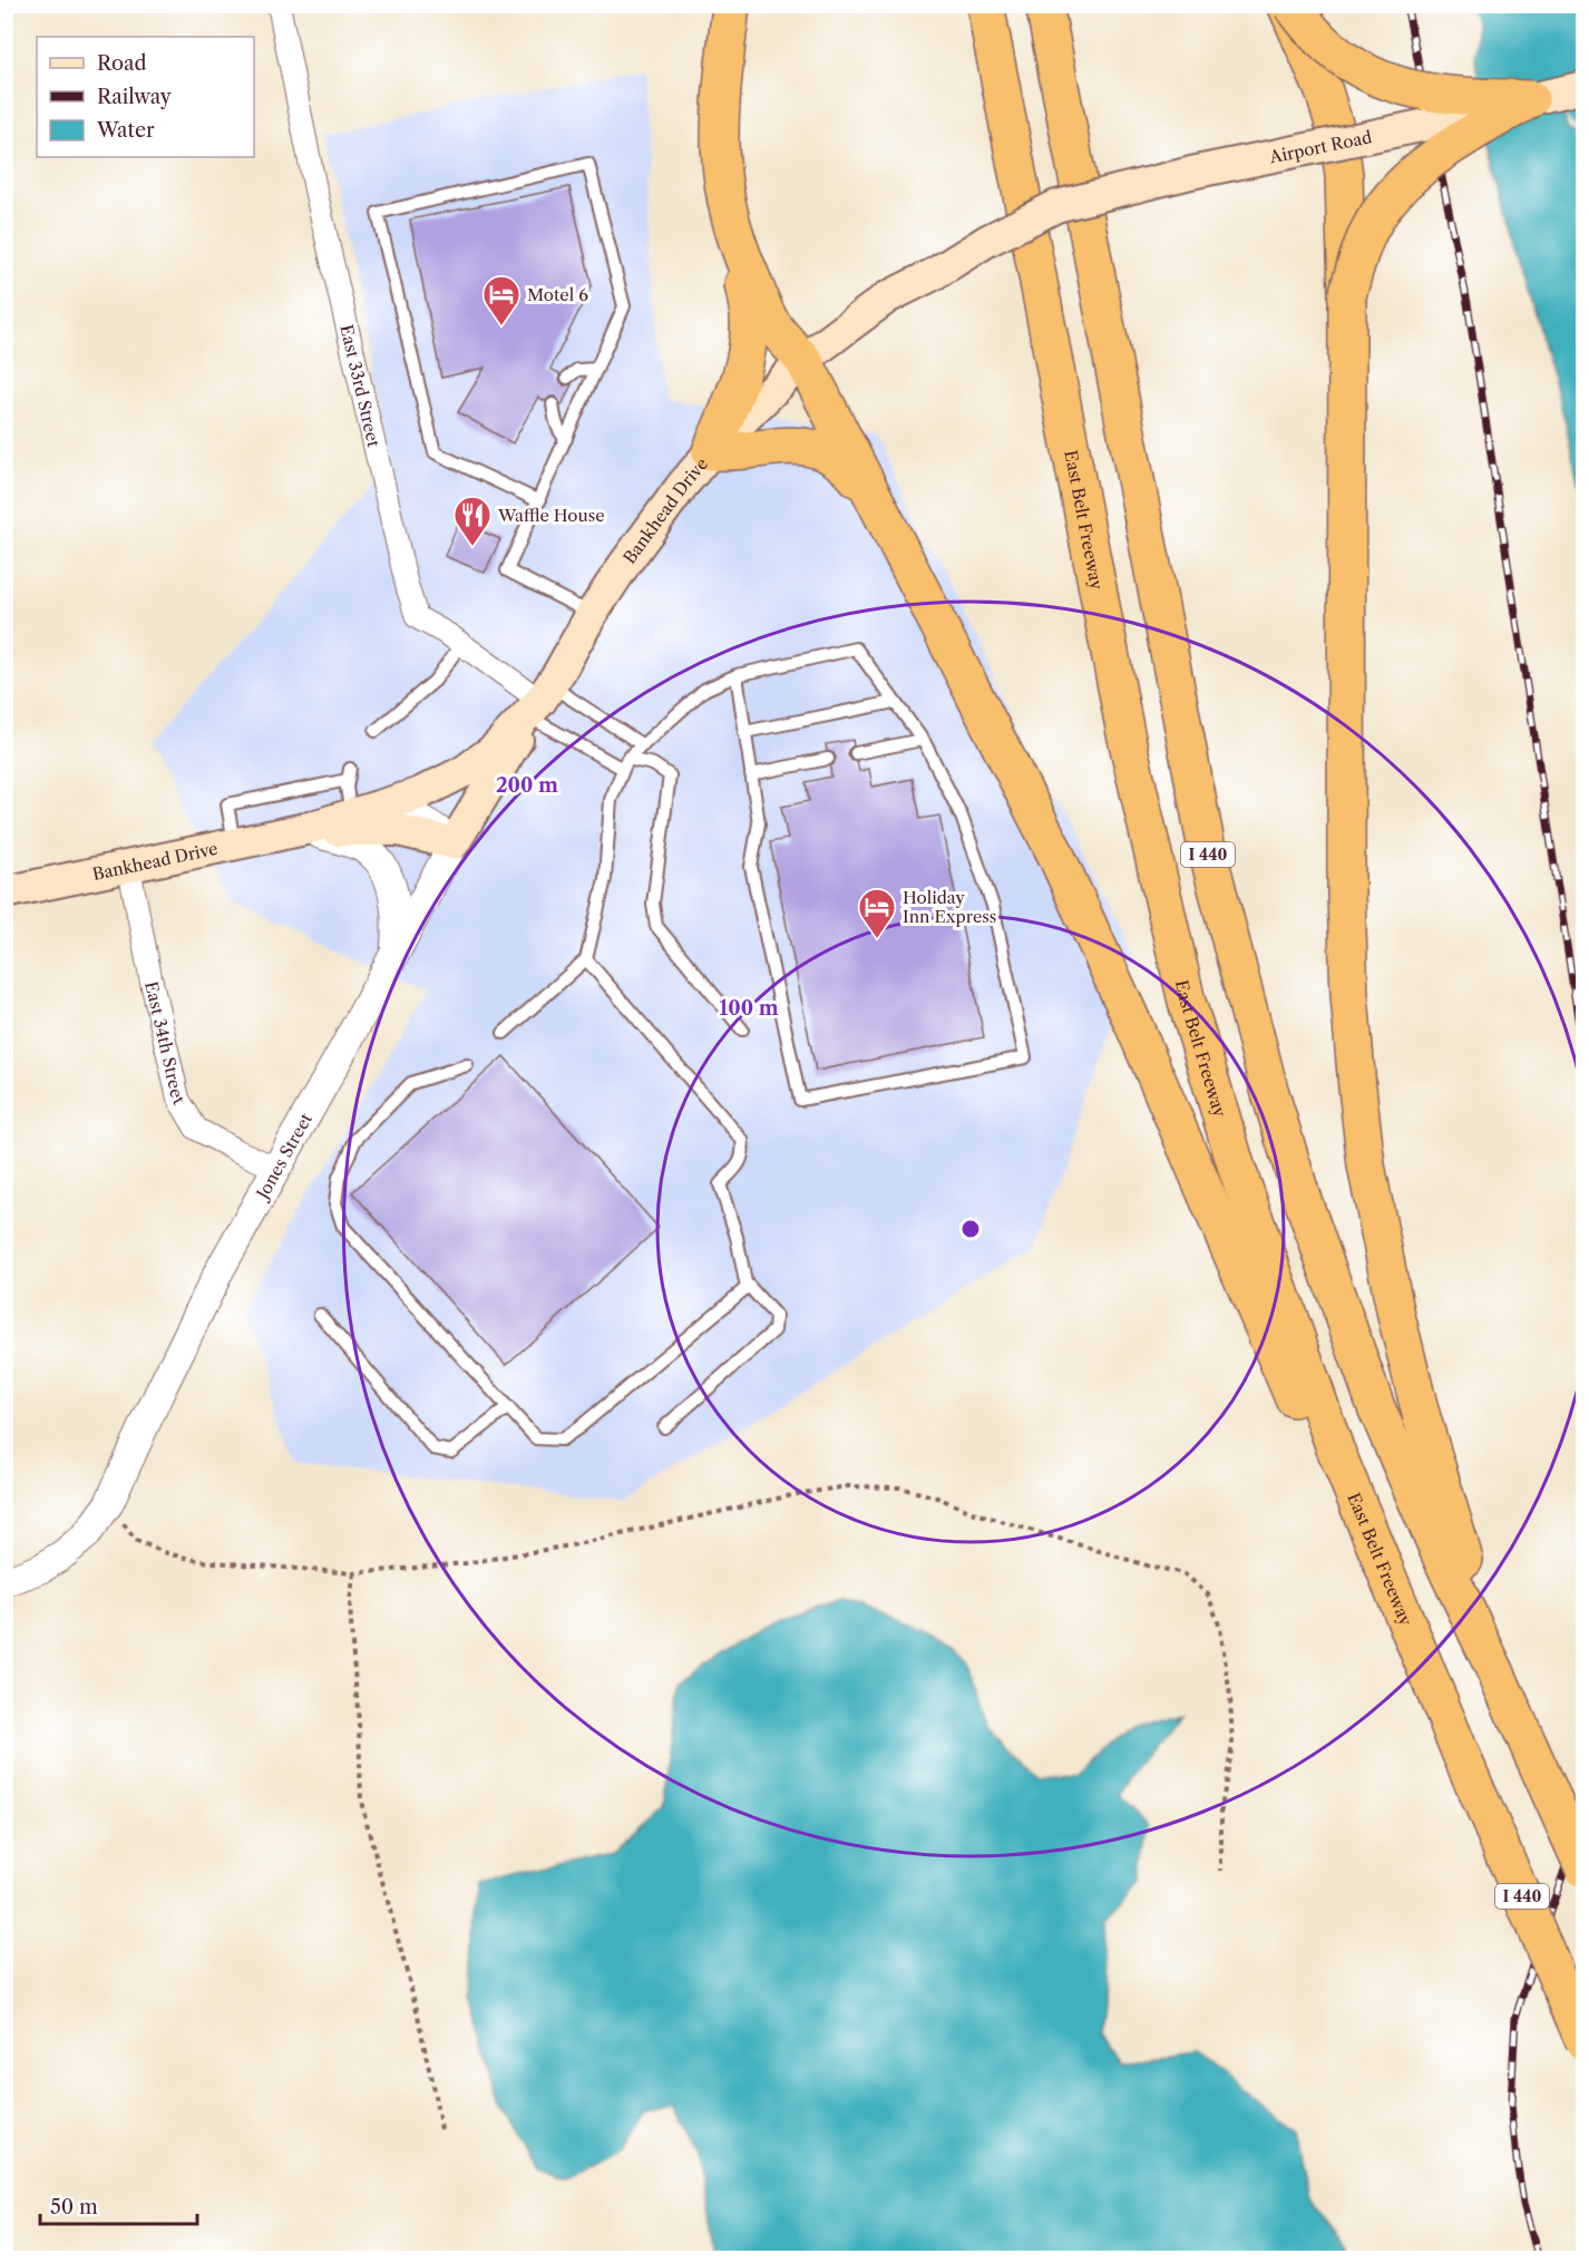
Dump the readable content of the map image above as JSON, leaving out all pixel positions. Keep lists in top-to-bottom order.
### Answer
{
  "streets": {
    "highway": ["East Belt Freeway", "I 440"],
    "main road": ["Airport Road", "Bankhead Drive", "Jones Street"],
    "street": ["East 33rd Street", "East 34th Street"]
  },
  "crossings": [
    ["Airport Road", "Bankhead Drive"],
    ["East 33rd Street", "Bankhead Drive"],
    ["East 33rd Street", "Jones Street"],
    ["Bankhead Drive", "East 34th Street"],
    ["Bankhead Drive", "Jones Street"],
    ["East 34th Street", "Jones Street"]
  ],
  "places": {
    "hotel": ["Motel 6", "Holiday Inn Express"],
    "restaurant": ["Waffle House"]
  },
  "legend": ["Road", "Railway", "Water"],
  "scale_bar": "50 m",
  "rings": ["200 m", "100 m"]
}
